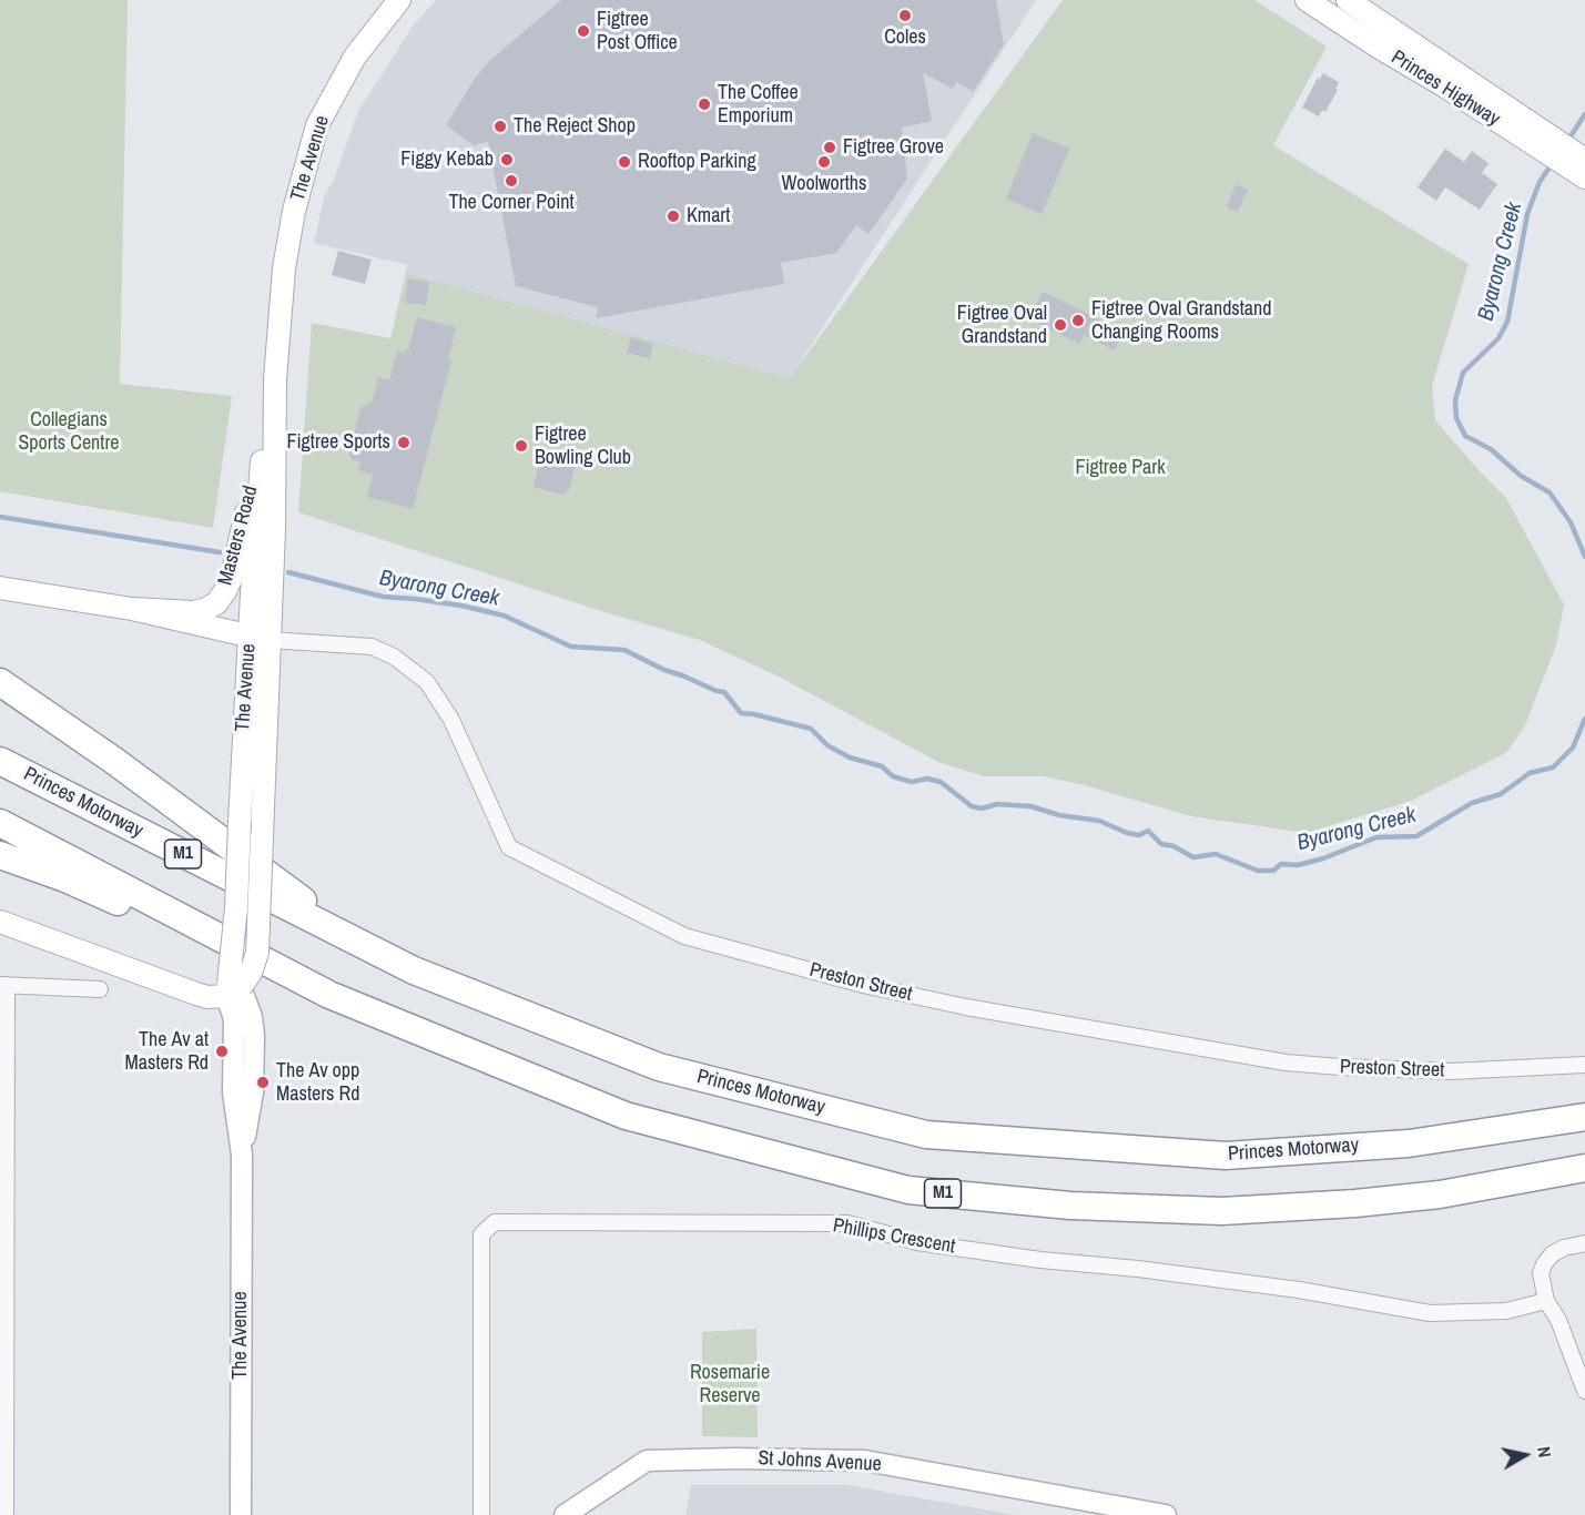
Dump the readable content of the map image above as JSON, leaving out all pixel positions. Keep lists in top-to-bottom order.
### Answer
{
  "streets": {
    "highway": ["Princes Motorway", "M1"],
    "main road": ["Princes Highway", "The Avenue", "Masters Road"],
    "street": ["Preston Street", "Phillips Crescent", "St Johns Avenue"]
  },
  "crossings": [
    ["The Avenue", "Masters Road"],
    ["The Avenue", "Preston Street"],
    ["Masters Road", "Preston Street"]
  ],
  "water": ["Byarong Creek"],
  "parks": ["Collegians Sports Centre", "Figtree Park", "Rosemarie Reserve"],
  "places": [
    "Coles",
    "Figtree Post Office",
    "The Coffee Emporium",
    "The Reject Shop",
    "Figtree Grove",
    "Figgy Kebab",
    "Rooftop Parking",
    "Woolworths",
    "The Corner Point",
    "Kmart",
    "Figtree Oval Grandstand Changing Rooms",
    "Figtree Oval Grandstand",
    "Figtree Sports",
    "Figtree Bowling Club",
    "The Av at Masters Rd",
    "The Av opp Masters Rd"
  ],
  "north": "right"
}
